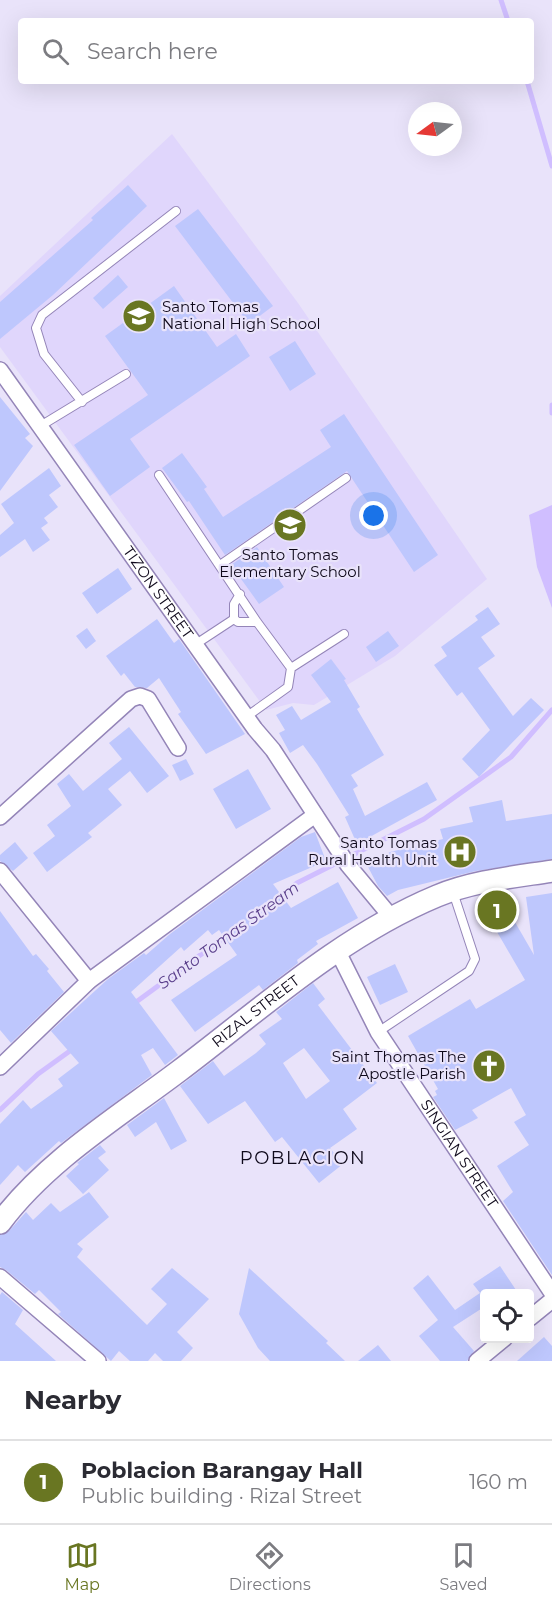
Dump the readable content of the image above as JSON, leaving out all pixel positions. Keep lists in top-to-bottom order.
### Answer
{
  "streets": {
    "street": ["TIZON STREET", "RIZAL STREET", "SINGIAN STREET"]
  },
  "crossings": [
    ["TIZON STREET", "RIZAL STREET"],
    ["RIZAL STREET", "SINGIAN STREET"]
  ],
  "districts": ["POBLACION"],
  "water": ["Santo Tomas Stream"],
  "places": {
    "school or university": ["Santo Tomas National High School", "Santo Tomas Elementary School"],
    "hospital": ["Santo Tomas Rural Health Unit"],
    "church": ["Saint Thomas The Apostle Parish"]
  },
  "north": "left",
  "page": {
    "search": "Search here",
    "pins": "1",
    "heading": "Nearby",
    "list": [
      {
        "mark": "1",
        "name": "Poblacion Barangay Hall",
        "note": "Public building · Rizal Street",
        "value": "160 m"
      }
    ],
    "nav": ["Map", "Directions", "Saved"]
  }
}
